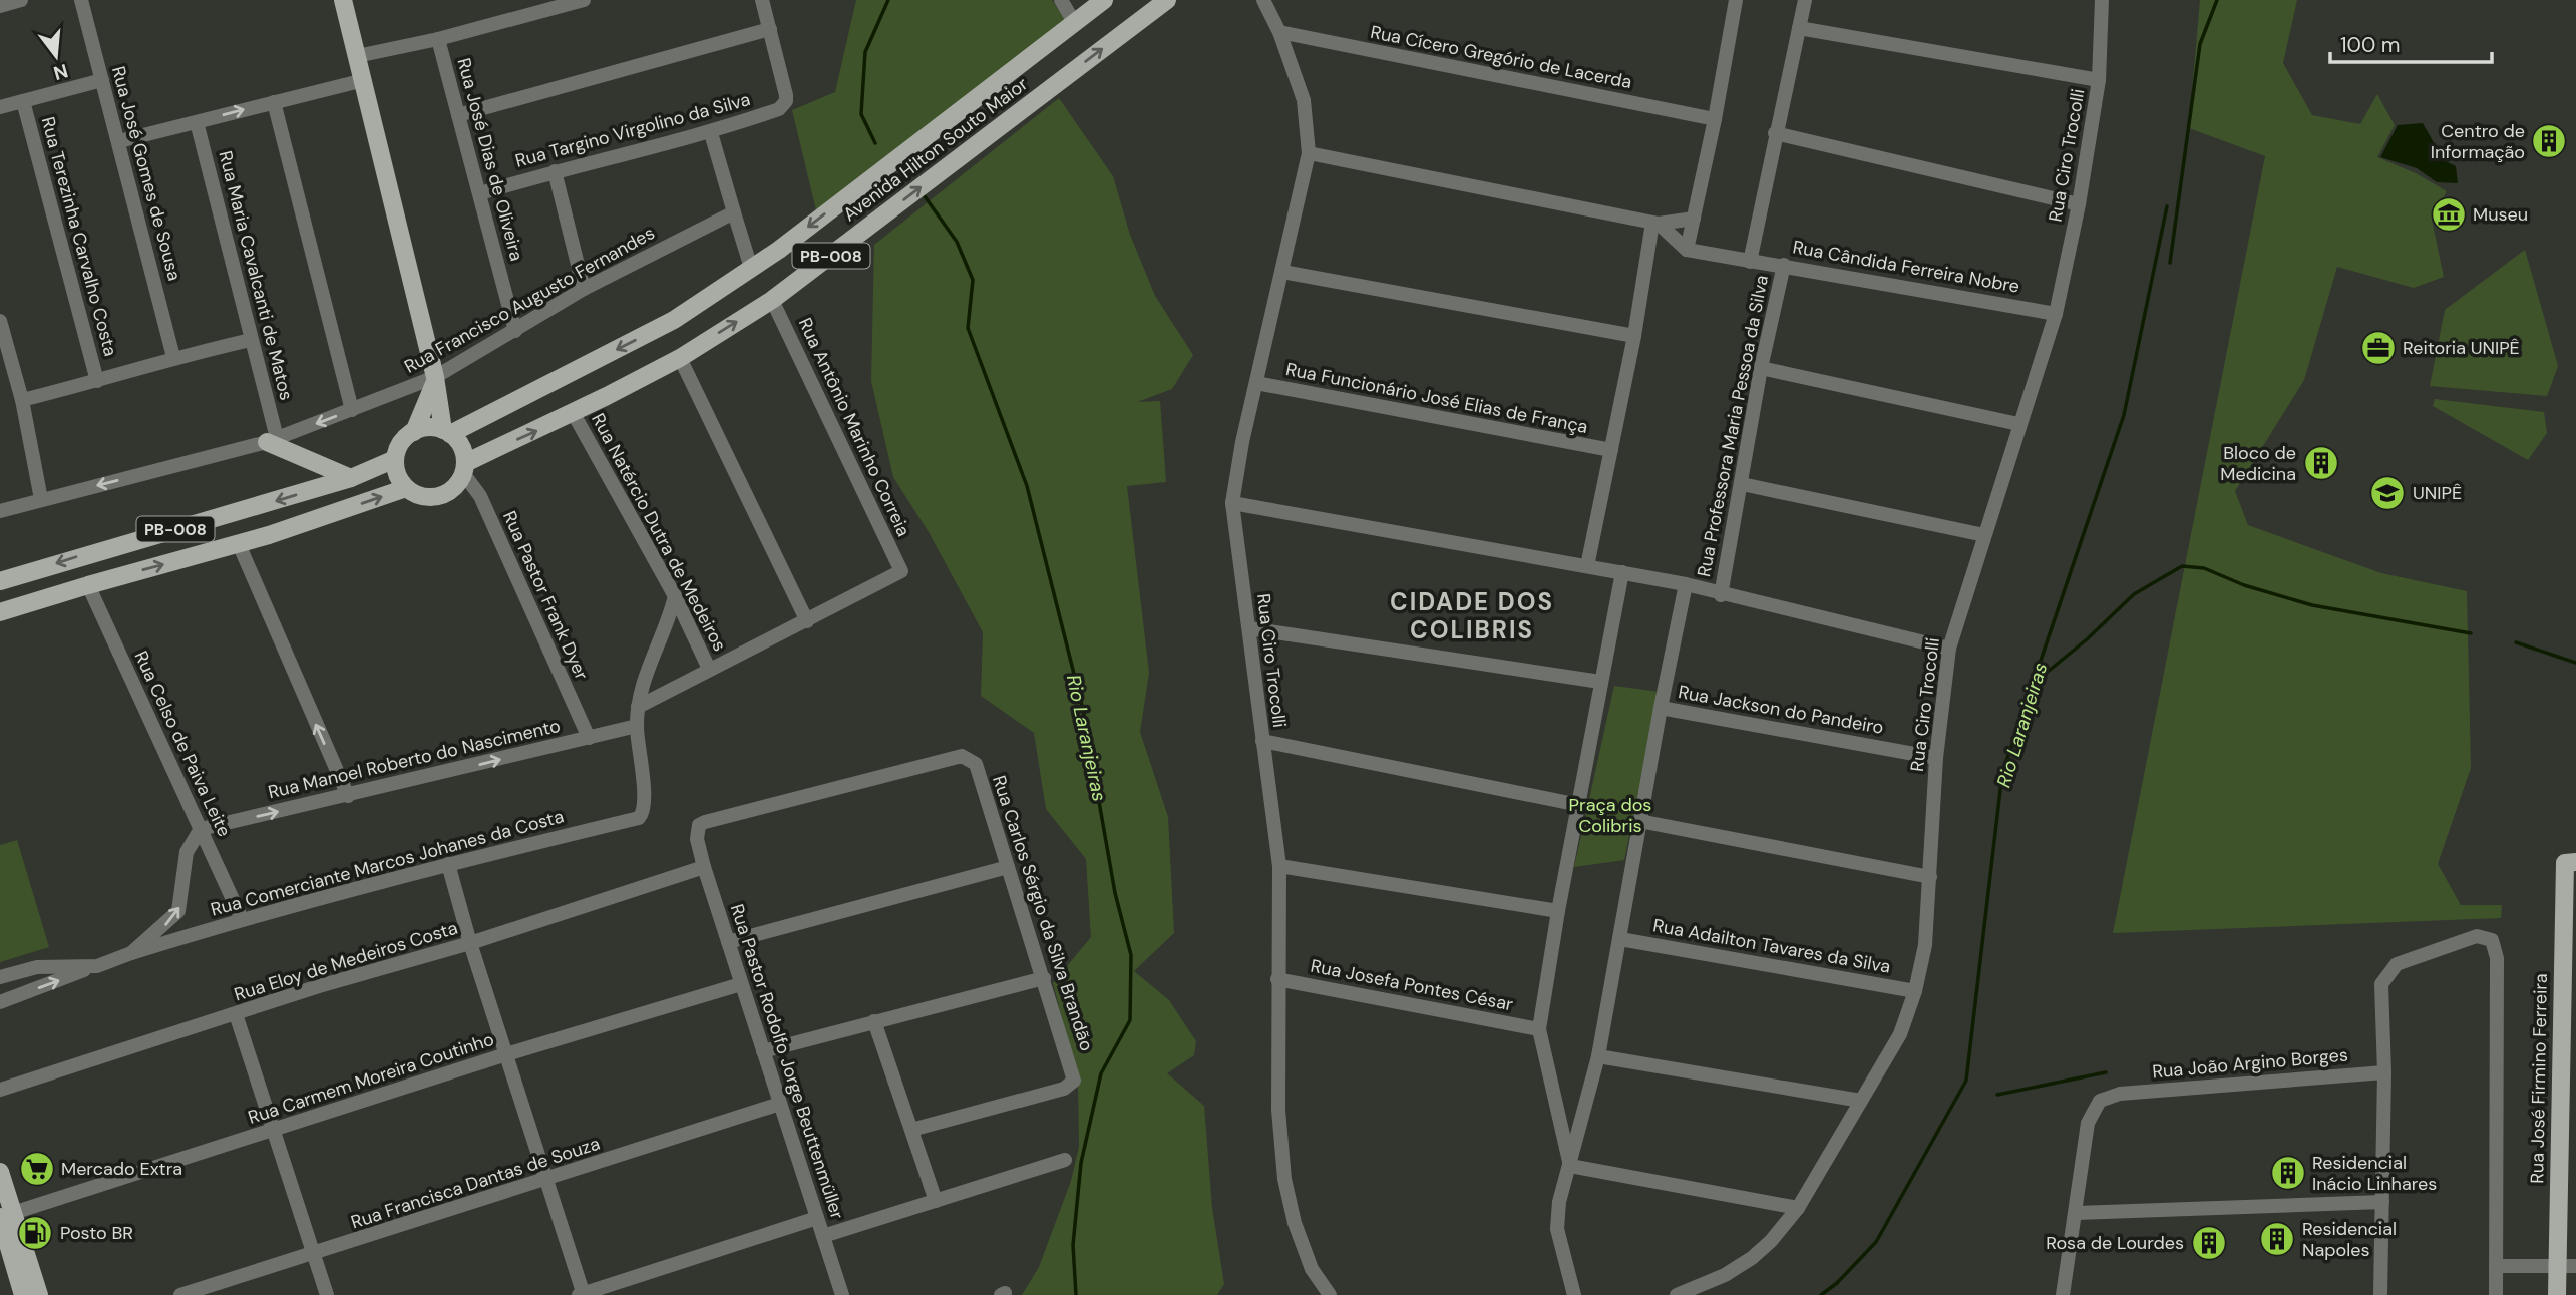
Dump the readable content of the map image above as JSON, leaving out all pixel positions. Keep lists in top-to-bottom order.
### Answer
{
  "streets": {
    "main road": ["Avenida Hilton Souto Maior", "PB-008", "Rua José Firmino Ferreira"],
    "street": [
      "Rua Cícero Gregório de Lacerda",
      "Rua Targino Virgolino da Silva",
      "Rua Ciro Trocolli",
      "Rua José Dias de Oliveira",
      "Rua José Gomes de Sousa",
      "Rua Terezinha Carvalho Costa",
      "Rua Cândida Ferreira Nobre",
      "Rua Maria Cavalcanti de Matos",
      "Rua Francisco Augusto Fernandes",
      "Rua Funcionário José Elias de França",
      "Rua Professora Maria Pessoa da Silva",
      "Rua Antônio Marinho Correia",
      "Rua Natércio Dutra de Medeiros",
      "Rua Pastor Frank Dyer",
      "Rua Jackson do Pandeiro",
      "Rua Celso de Paiva Leite",
      "Rua Manoel Roberto do Nascimento",
      "Rua Comerciante Marcos Johanes da Costa",
      "Rua Carlos Sérgio da Silva Brandão",
      "Rua Adailton Tavares da Silva",
      "Rua Eloy de Medeiros Costa",
      "Rua Josefa Pontes César",
      "Rua Pastor Rodolfo Jorge Beuttenmüller",
      "Rua João Argino Borges",
      "Rua Carmem Moreira Coutinho",
      "Rua Francisca Dantas de Souza"
    ]
  },
  "crossings": [
    ["Rua Cícero Gregório de Lacerda", "Rua Ciro Trocolli"],
    ["Rua Targino Virgolino da Silva", "Rua José Dias de Oliveira"],
    ["Avenida Hilton Souto Maior", "PB-008"],
    ["Avenida Hilton Souto Maior", "Rua Antônio Marinho Correia"],
    ["Avenida Hilton Souto Maior", "Rua Natércio Dutra de Medeiros"],
    ["Avenida Hilton Souto Maior", "Rua Pastor Frank Dyer"],
    ["Rua Ciro Trocolli", "Rua Cândida Ferreira Nobre"],
    ["Rua Ciro Trocolli", "Rua Funcionário José Elias de França"],
    ["Rua Ciro Trocolli", "Rua Jackson do Pandeiro"],
    ["Rua Ciro Trocolli", "Rua Adailton Tavares da Silva"],
    ["Rua Ciro Trocolli", "Rua Josefa Pontes César"],
    ["Rua José Dias de Oliveira", "Rua Francisco Augusto Fernandes"],
    ["PB-008", "Rua Pastor Frank Dyer"],
    ["PB-008", "Rua Celso de Paiva Leite"],
    ["Rua Cândida Ferreira Nobre", "Rua Professora Maria Pessoa da Silva"],
    ["Rua Maria Cavalcanti de Matos", "Rua Francisco Augusto Fernandes"],
    ["Rua Professora Maria Pessoa da Silva", "Rua Jackson do Pandeiro"],
    ["Rua Professora Maria Pessoa da Silva", "Rua Adailton Tavares da Silva"],
    ["Rua Pastor Frank Dyer", "Rua Manoel Roberto do Nascimento"],
    ["Rua Celso de Paiva Leite", "Rua Manoel Roberto do Nascimento"],
    ["Rua Celso de Paiva Leite", "Rua Comerciante Marcos Johanes da Costa"],
    ["Rua Manoel Roberto do Nascimento", "Rua Comerciante Marcos Johanes da Costa"],
    ["Rua Carlos Sérgio da Silva Brandão", "Rua Pastor Rodolfo Jorge Beuttenmüller"],
    ["Rua Eloy de Medeiros Costa", "Rua Pastor Rodolfo Jorge Beuttenmüller"],
    ["Rua Pastor Rodolfo Jorge Beuttenmüller", "Rua Carmem Moreira Coutinho"],
    ["Rua Pastor Rodolfo Jorge Beuttenmüller", "Rua Francisca Dantas de Souza"]
  ],
  "one_way": ["Rua Manoel Roberto do Nascimento"],
  "districts": ["CIDADE DOS COLIBRIS"],
  "water": ["Rio Laranjeiras"],
  "parks": ["Praça dos Colibris"],
  "places": {
    "building": [
      "Centro de Informação",
      "Bloco de Medicina",
      "Residencial Inácio Linhares",
      "Residencial Napoles",
      "Rosa de Lourdes"
    ],
    "museum": ["Museu"],
    "office": ["Reitoria UNIPÊ"],
    "school or university": ["UNIPÊ"],
    "supermarket": ["Mercado Extra"],
    "fuel station": ["Posto BR"]
  },
  "scale_bar": "100 m",
  "north": "bottom"
}
